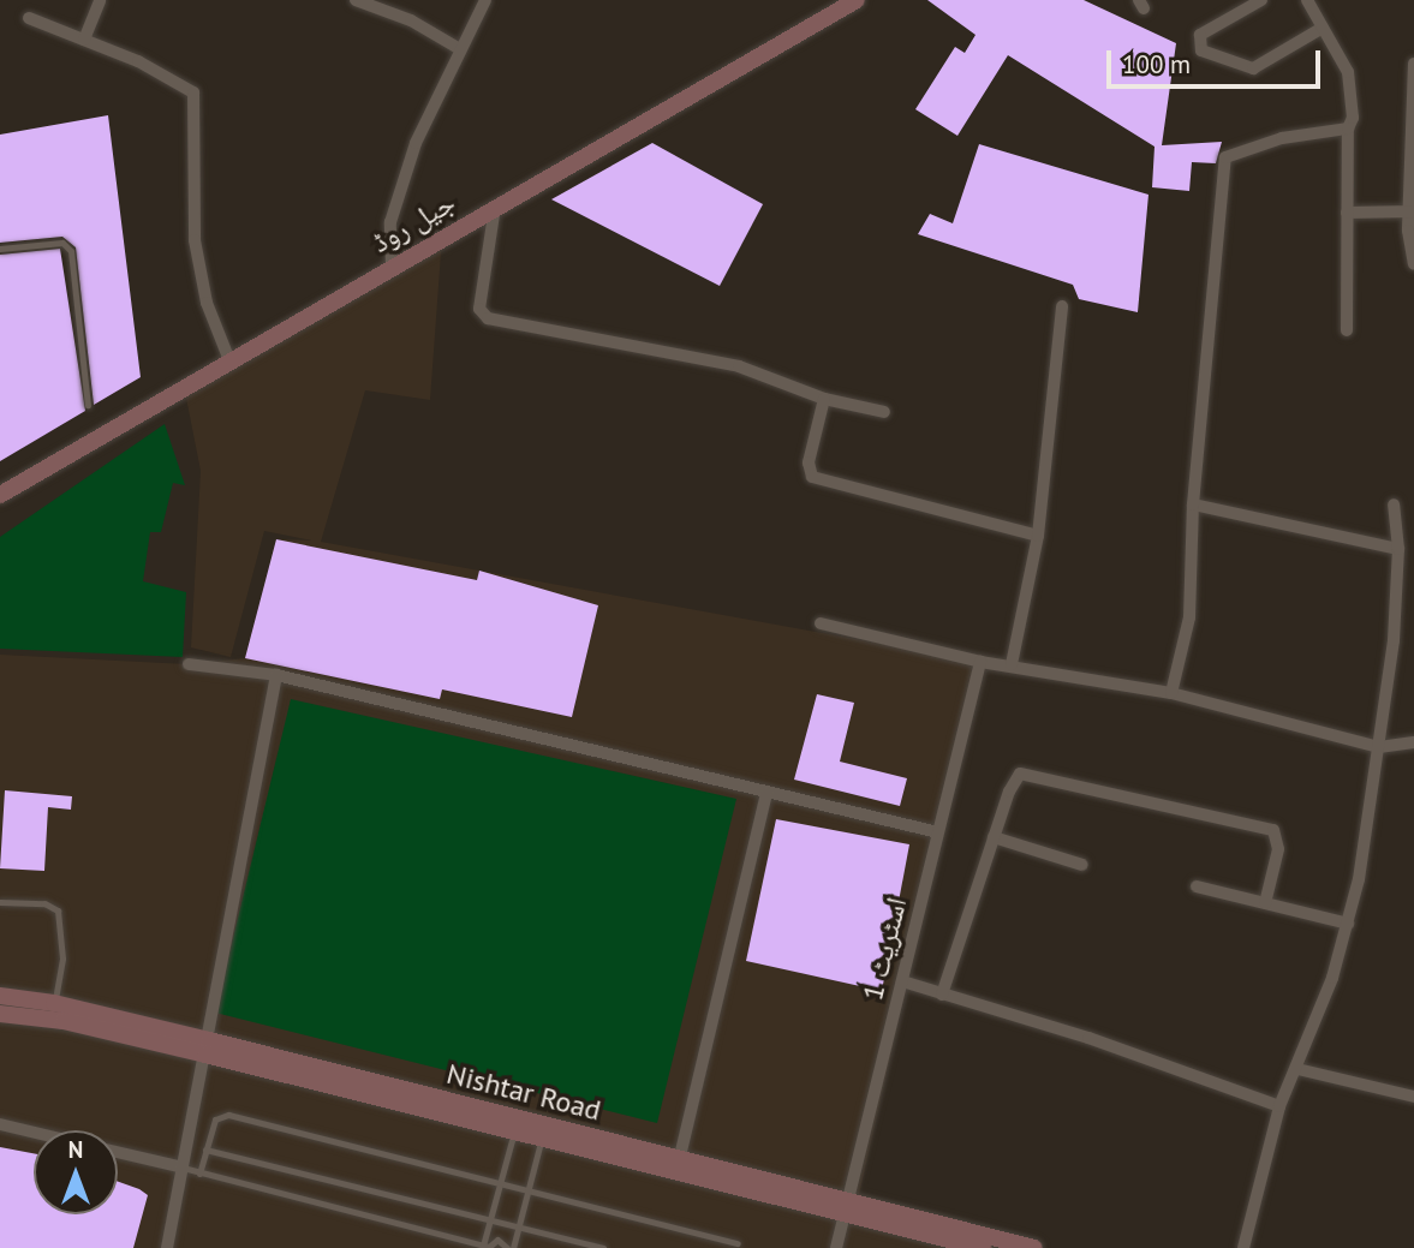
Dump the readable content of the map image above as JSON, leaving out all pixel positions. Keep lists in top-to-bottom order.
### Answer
{
  "streets": {
    "main road": ["جیل روڈ", "Nishtar Road"],
    "street": ["اسٹریٹ 1"]
  },
  "crossings": [
    ["اسٹریٹ 1", "Nishtar Road"]
  ],
  "scale_bar": "100 m",
  "north": "top"
}
